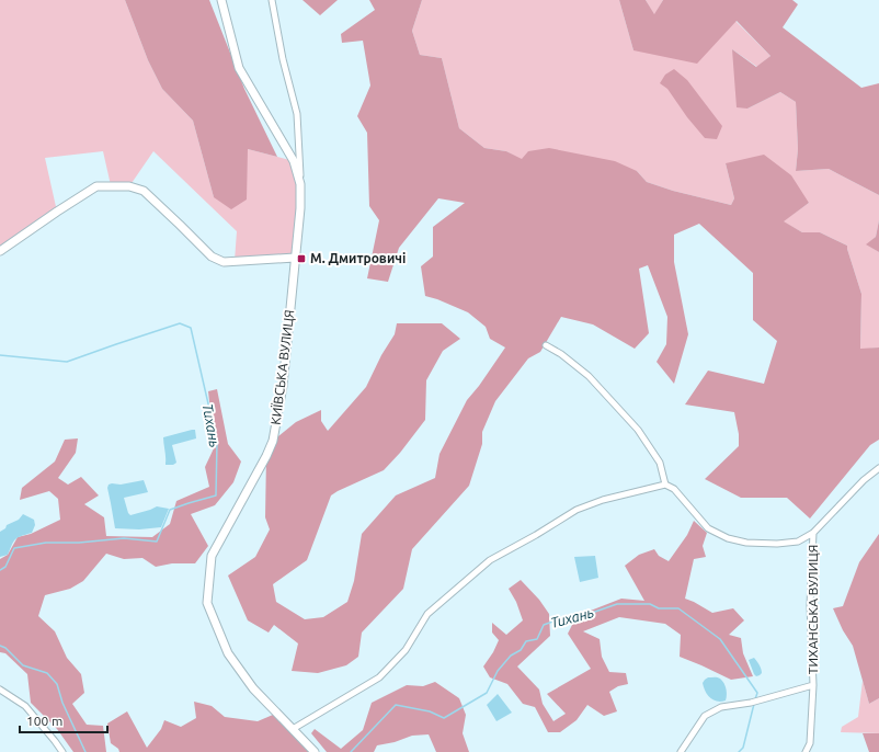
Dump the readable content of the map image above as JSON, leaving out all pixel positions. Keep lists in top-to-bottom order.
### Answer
{
  "streets": {
    "main road": ["КИЇВСЬКА ВУЛИЦЯ"],
    "street": ["ТИХАНСЬКА ВУЛИЦЯ"]
  },
  "water": ["Тихань"],
  "places": {
    "transit": ["М. Дмитровичі"]
  },
  "scale_bar": "100 m"
}
